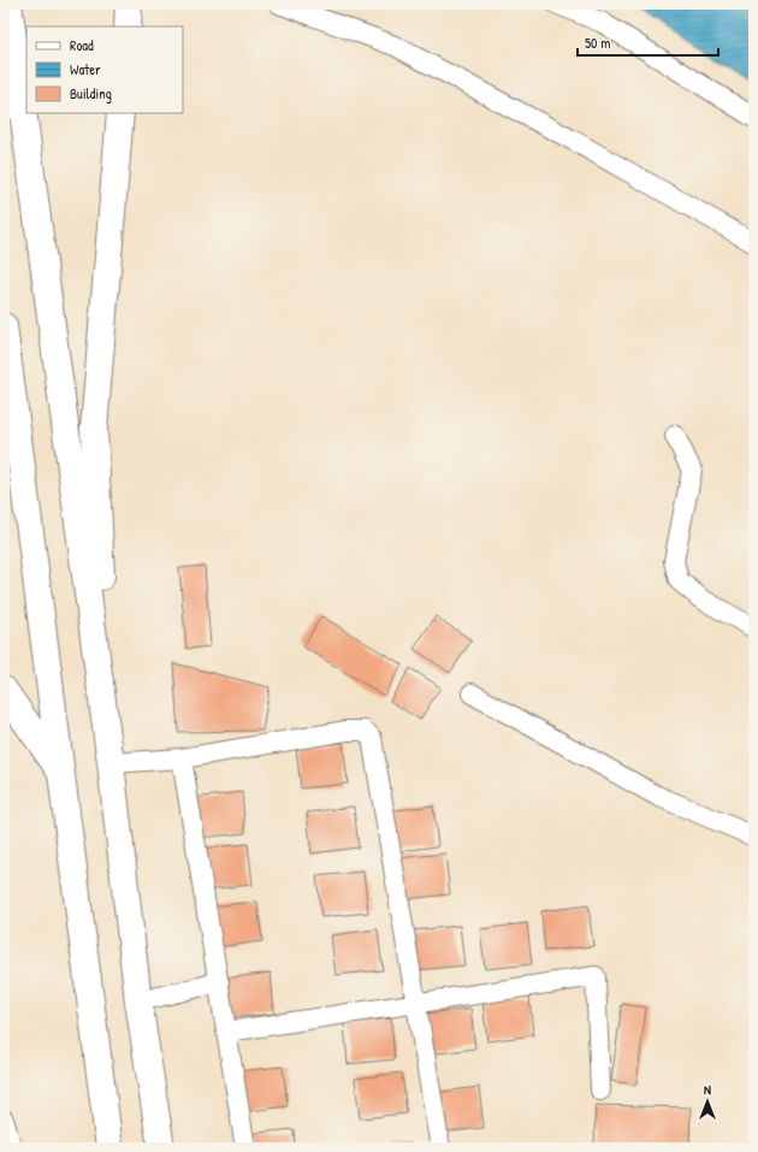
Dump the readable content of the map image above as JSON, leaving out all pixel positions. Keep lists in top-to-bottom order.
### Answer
{
  "legend": ["Road", "Water", "Building"],
  "scale_bar": "50 m",
  "north": "top"
}
